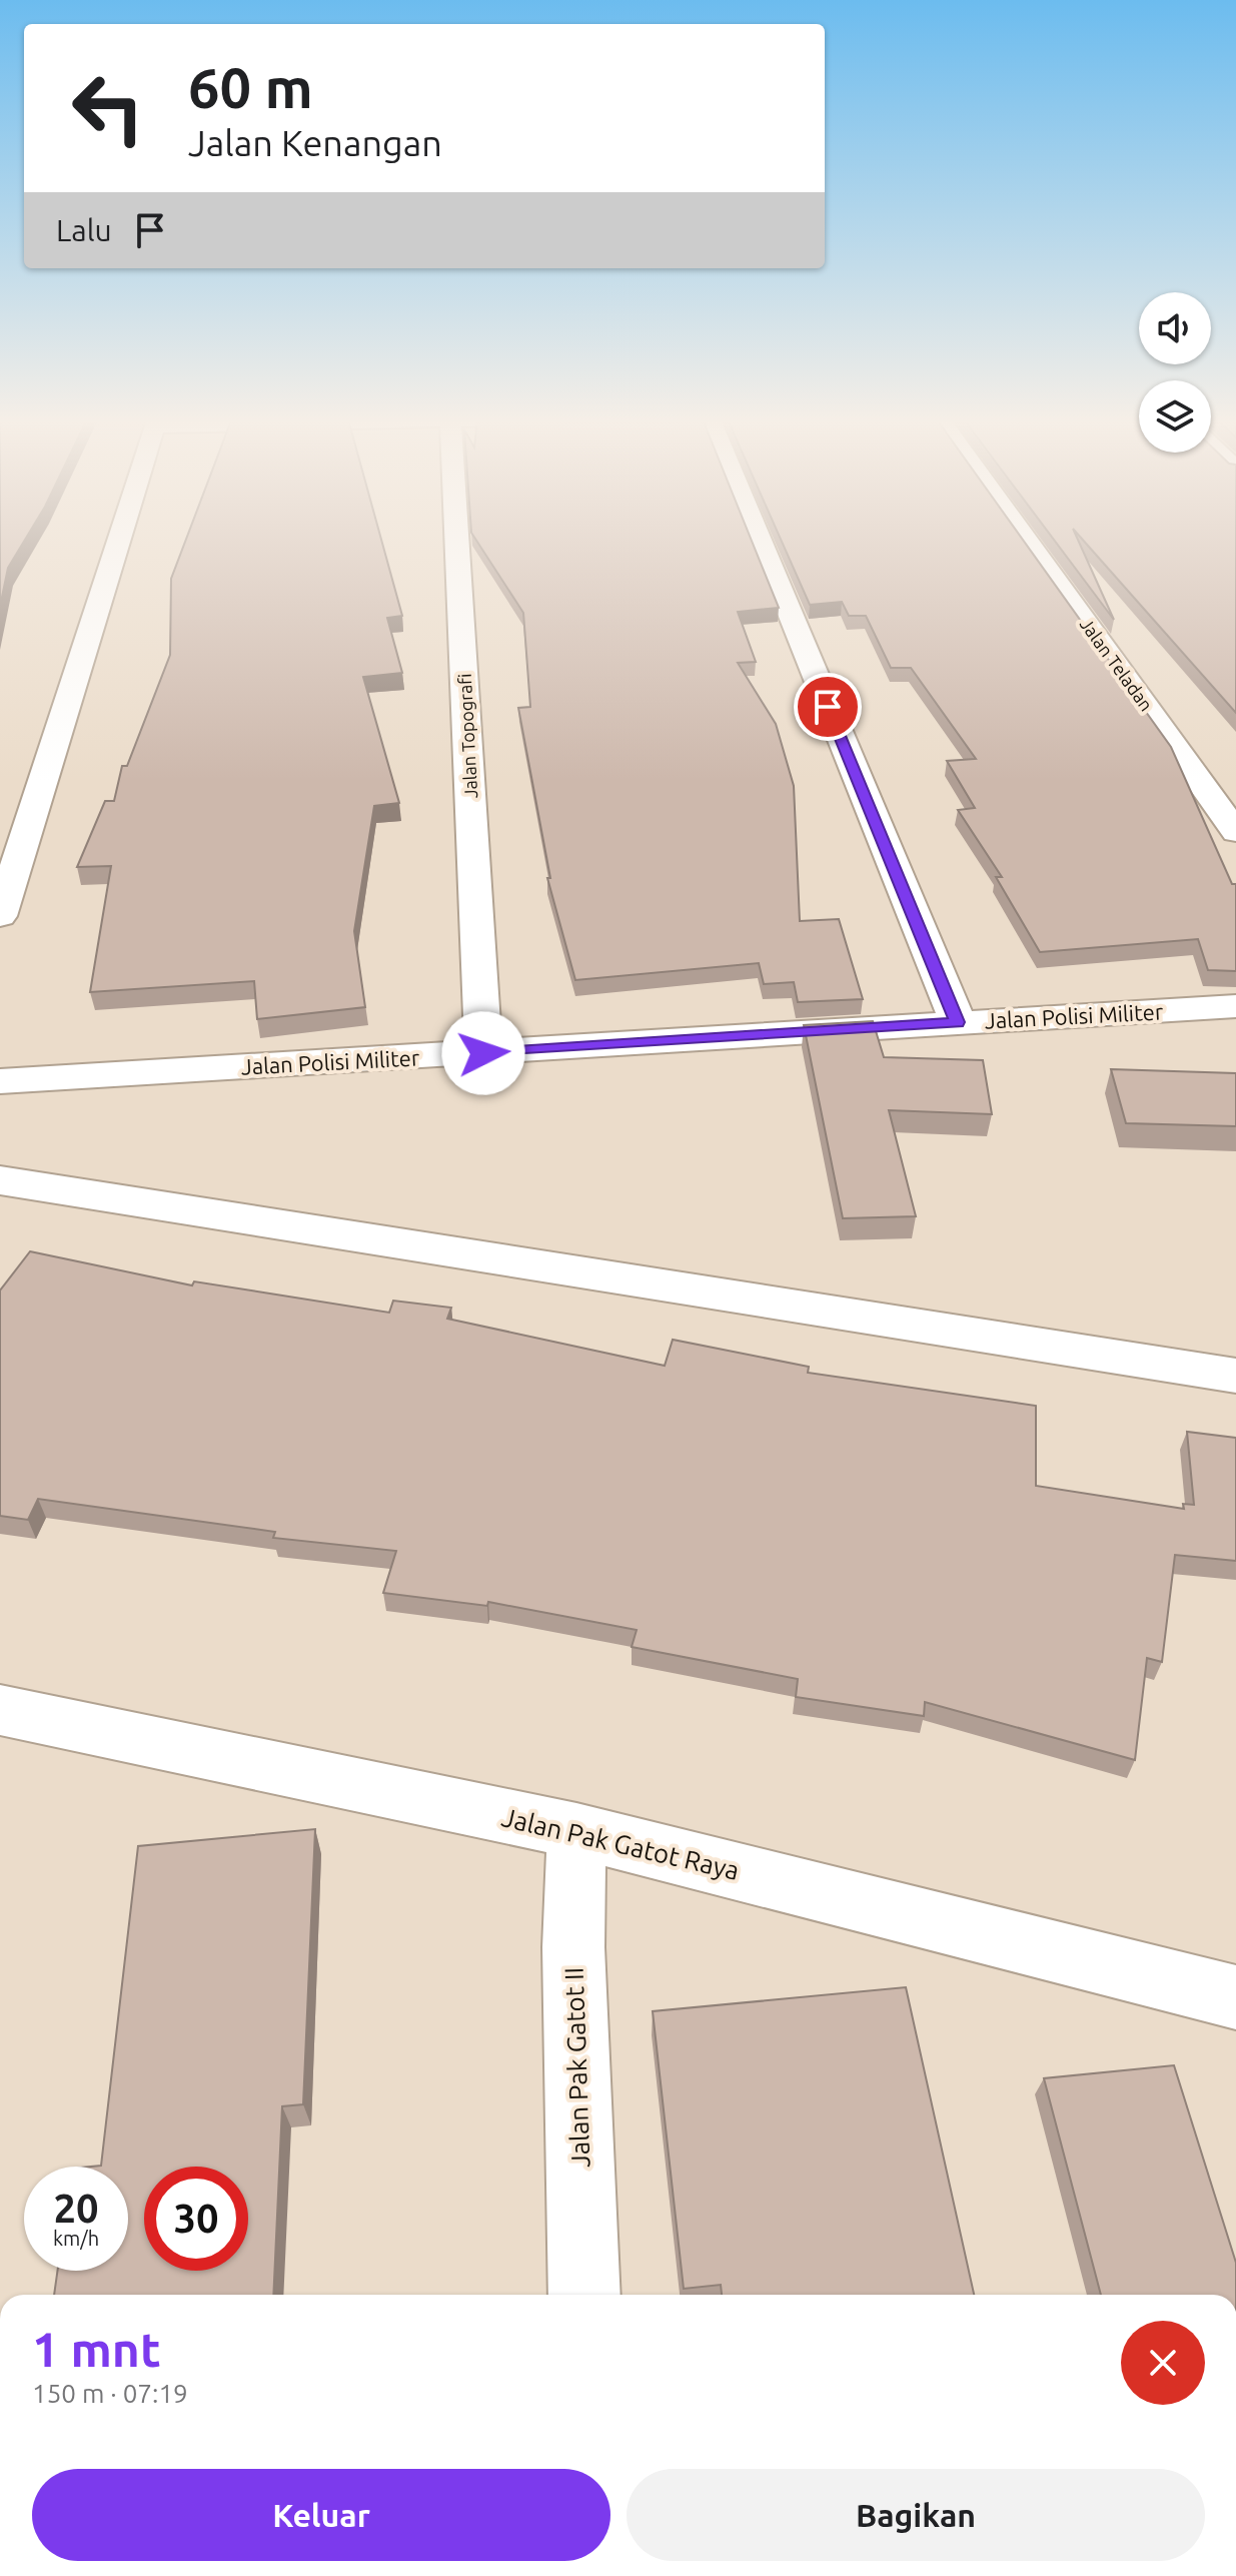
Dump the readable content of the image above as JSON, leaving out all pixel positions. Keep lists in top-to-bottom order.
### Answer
{
  "streets": {
    "street": [
      "Jalan Teladan",
      "Jalan Topografi",
      "Jalan Polisi Militer",
      "Jalan Pak Gatot Raya",
      "Jalan Pak Gatot II"
    ]
  },
  "crossings": [
    ["Jalan Topografi", "Jalan Polisi Militer"],
    ["Jalan Pak Gatot Raya", "Jalan Pak Gatot II"]
  ],
  "page": {
    "turn": ["60 m", "Jalan Kenangan"],
    "then": "Lalu",
    "speed": "20 km/h",
    "limit": "30",
    "heading": ["1 mnt", "150 m · 07:19"],
    "buttons": ["Keluar", "Bagikan"]
  }
}
